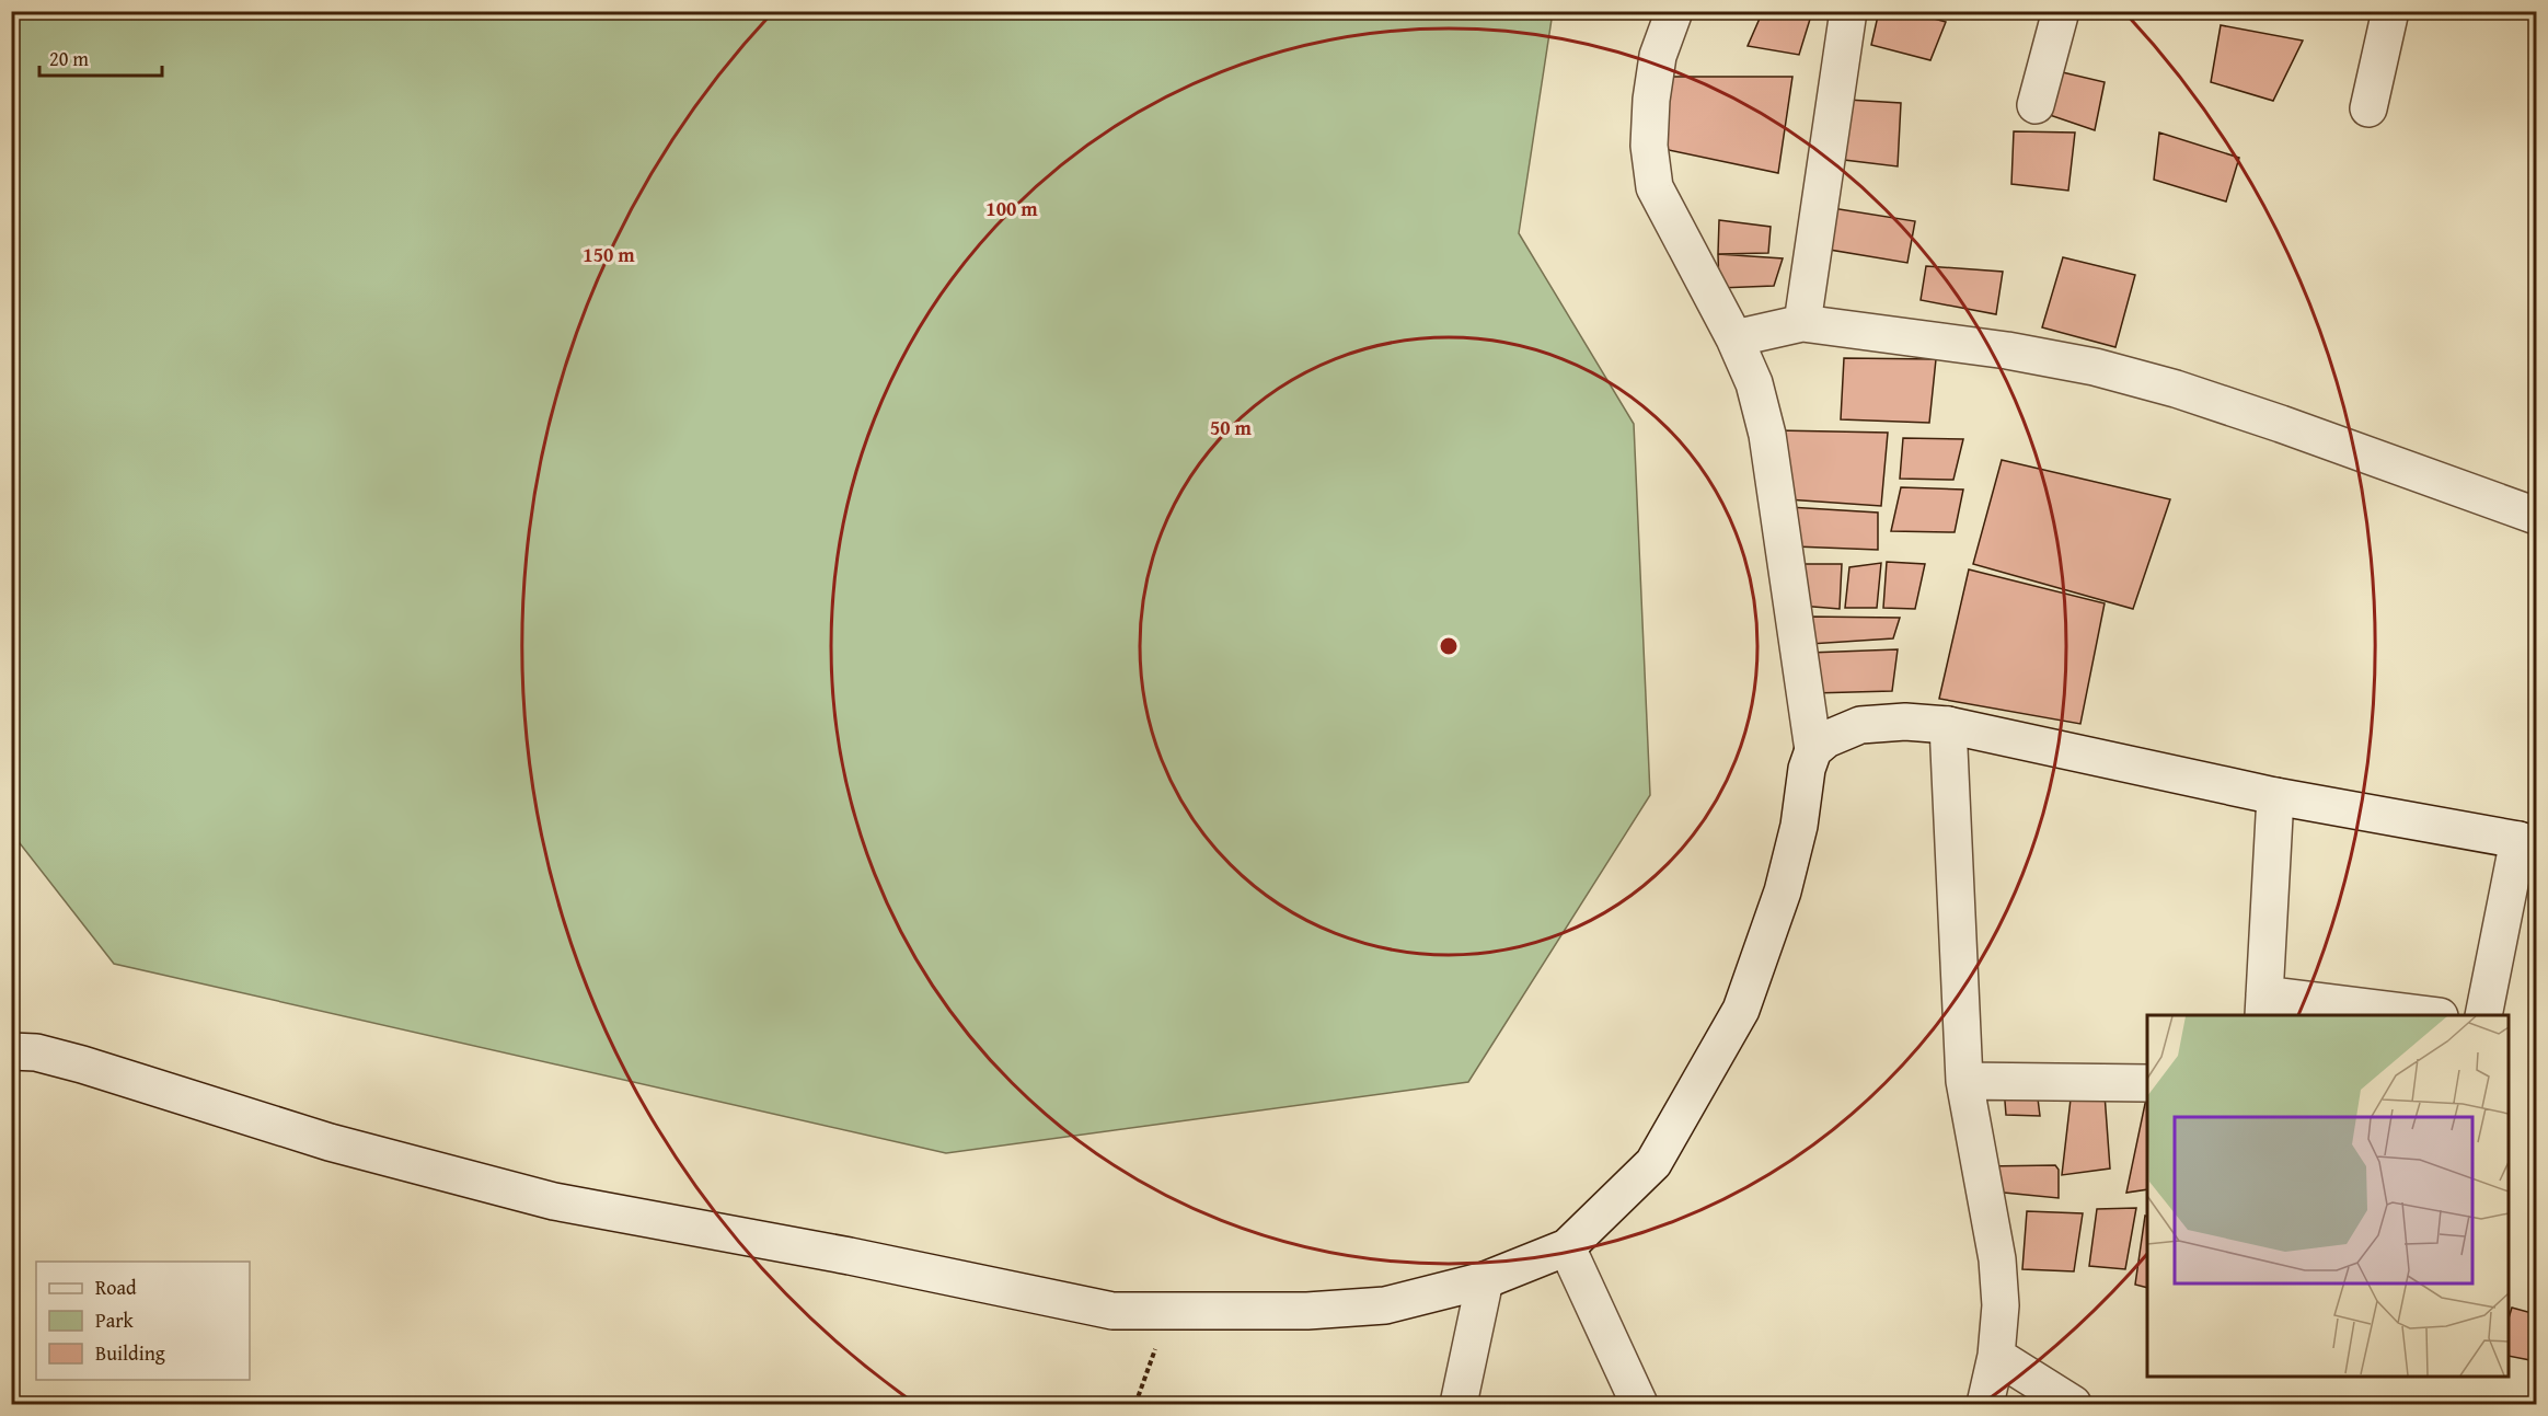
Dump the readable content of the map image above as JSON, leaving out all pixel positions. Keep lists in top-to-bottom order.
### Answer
{
  "legend": ["Road", "Park", "Building"],
  "scale_bar": "20 m",
  "rings": ["100 m", "150 m", "50 m"]
}
